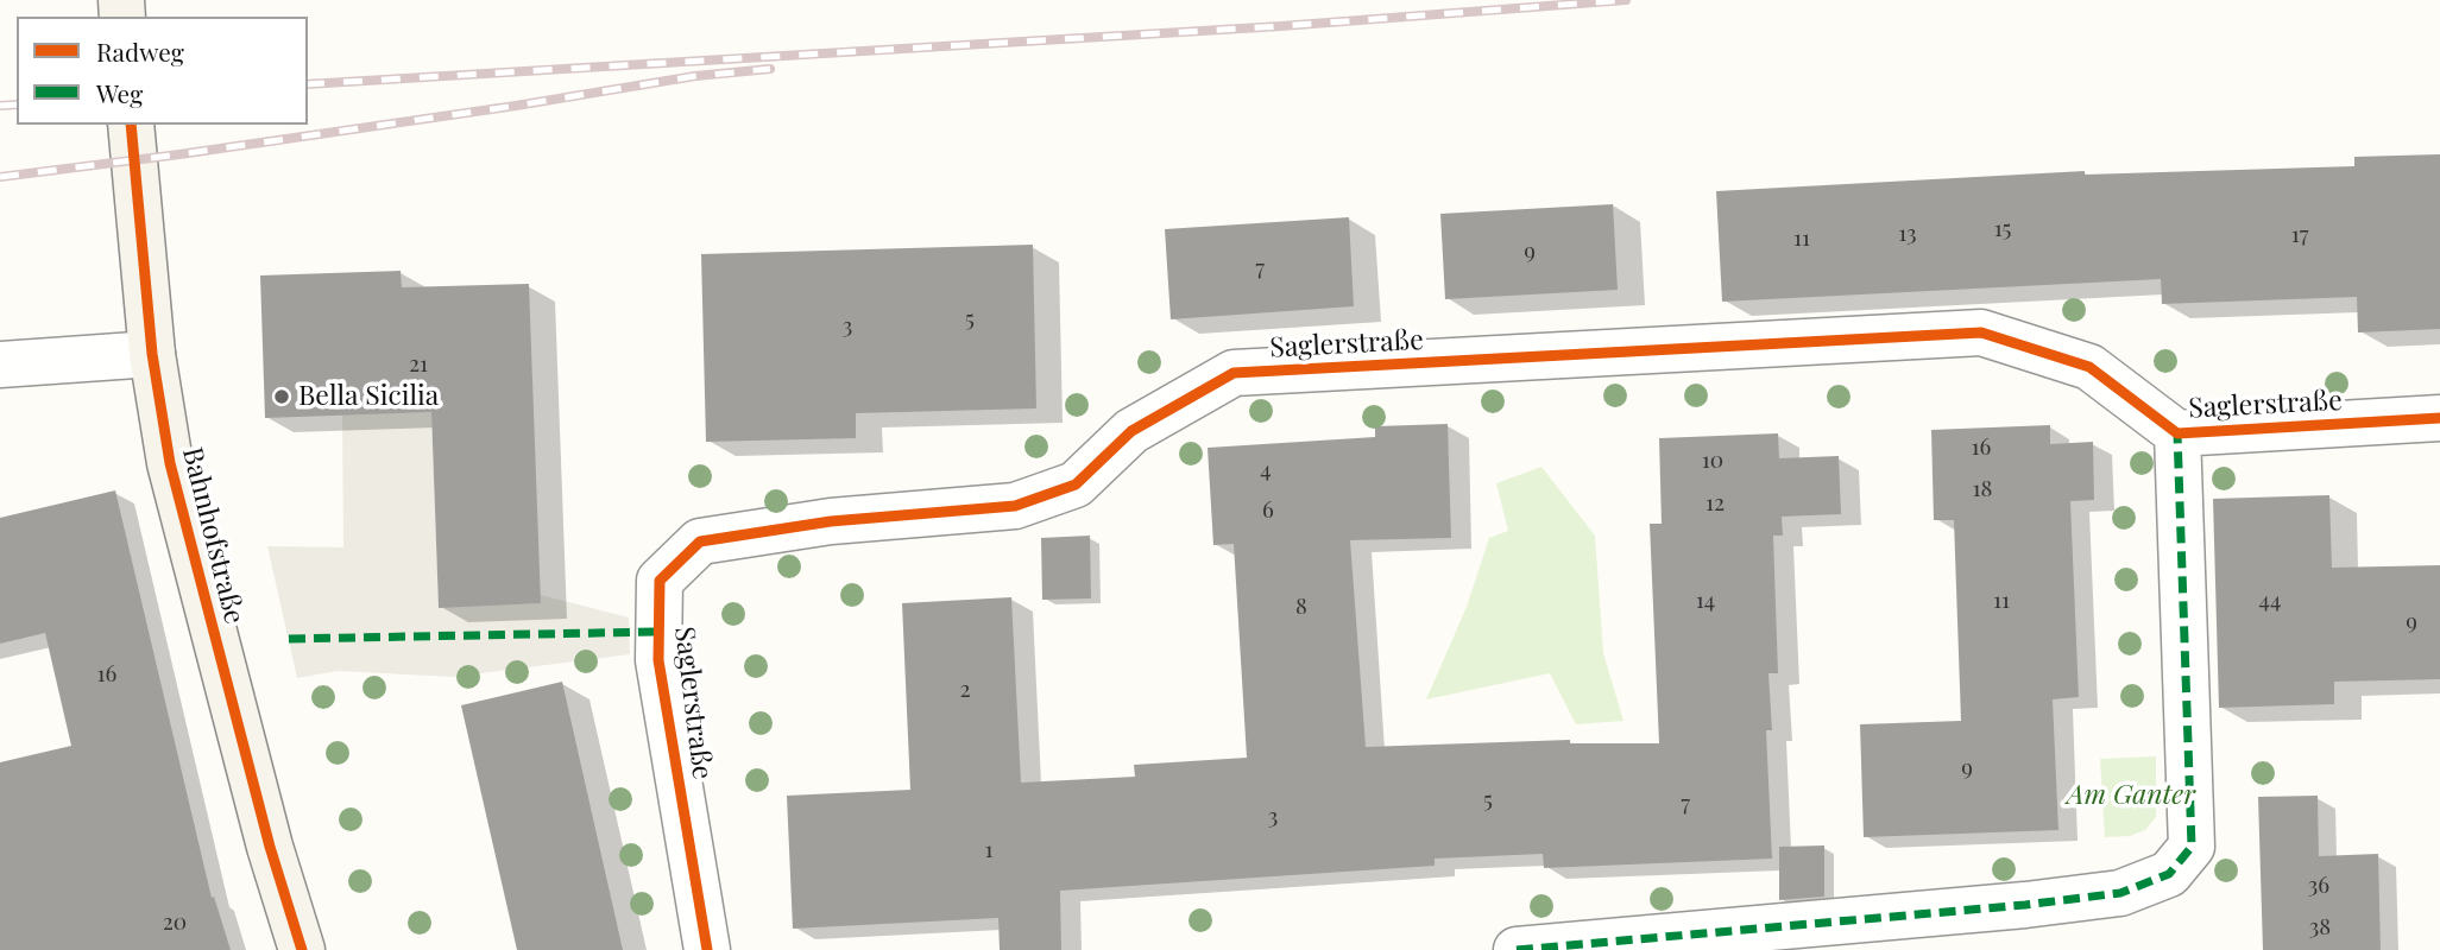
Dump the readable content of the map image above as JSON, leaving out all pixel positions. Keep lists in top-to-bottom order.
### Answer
{
  "streets": {
    "street": ["Saglerstraße", "Bahnhofstraße"]
  },
  "parks": ["Am Ganter"],
  "places": ["Bella Sicilia"],
  "house_numbers": [
    "15",
    "13",
    "17",
    "11",
    "9",
    "7",
    "5",
    "3",
    "21",
    "16",
    "10",
    "4",
    "18",
    "12",
    "6",
    "14",
    "11",
    "44",
    "8",
    "9",
    "16",
    "2",
    "9",
    "5",
    "7",
    "3",
    "1",
    "36",
    "20",
    "38"
  ],
  "legend": ["Radweg", "Weg"]
}
